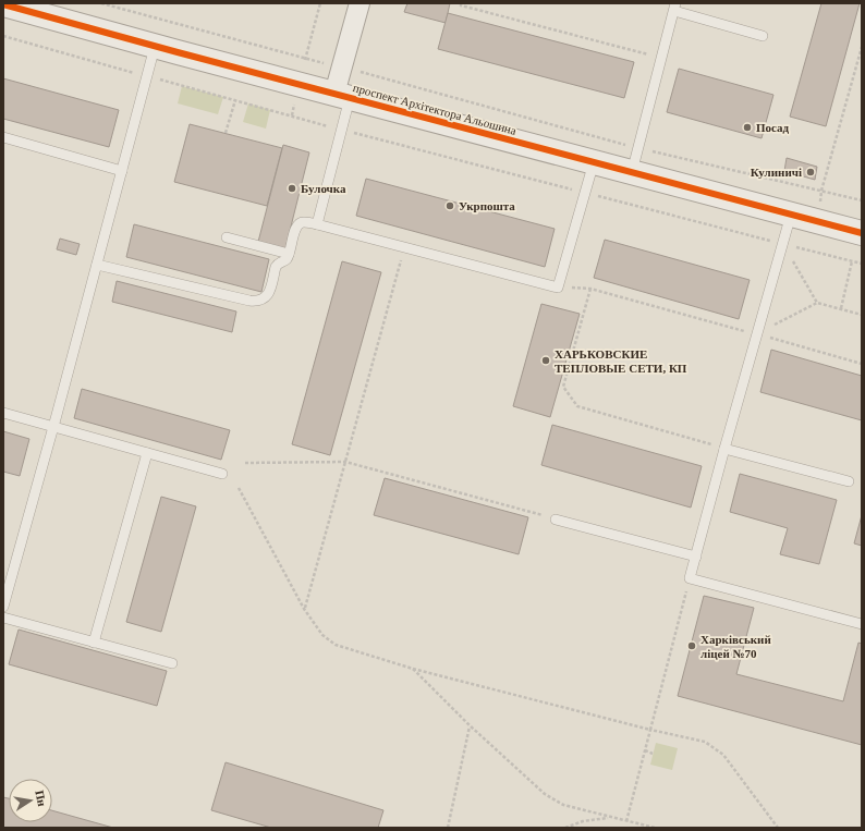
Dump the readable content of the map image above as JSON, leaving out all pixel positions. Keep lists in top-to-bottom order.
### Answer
{
  "streets": {
    "street": ["проспект Архітектора Альошина"]
  },
  "places": [
    "Посад",
    "Кулиничі",
    "Булочка",
    "Укрпошта",
    "ХАРЬКОВСКИЕ ТЕПЛОВЫЕ СЕТИ, КП",
    "Харківський ліцей №70"
  ],
  "north": "right"
}
